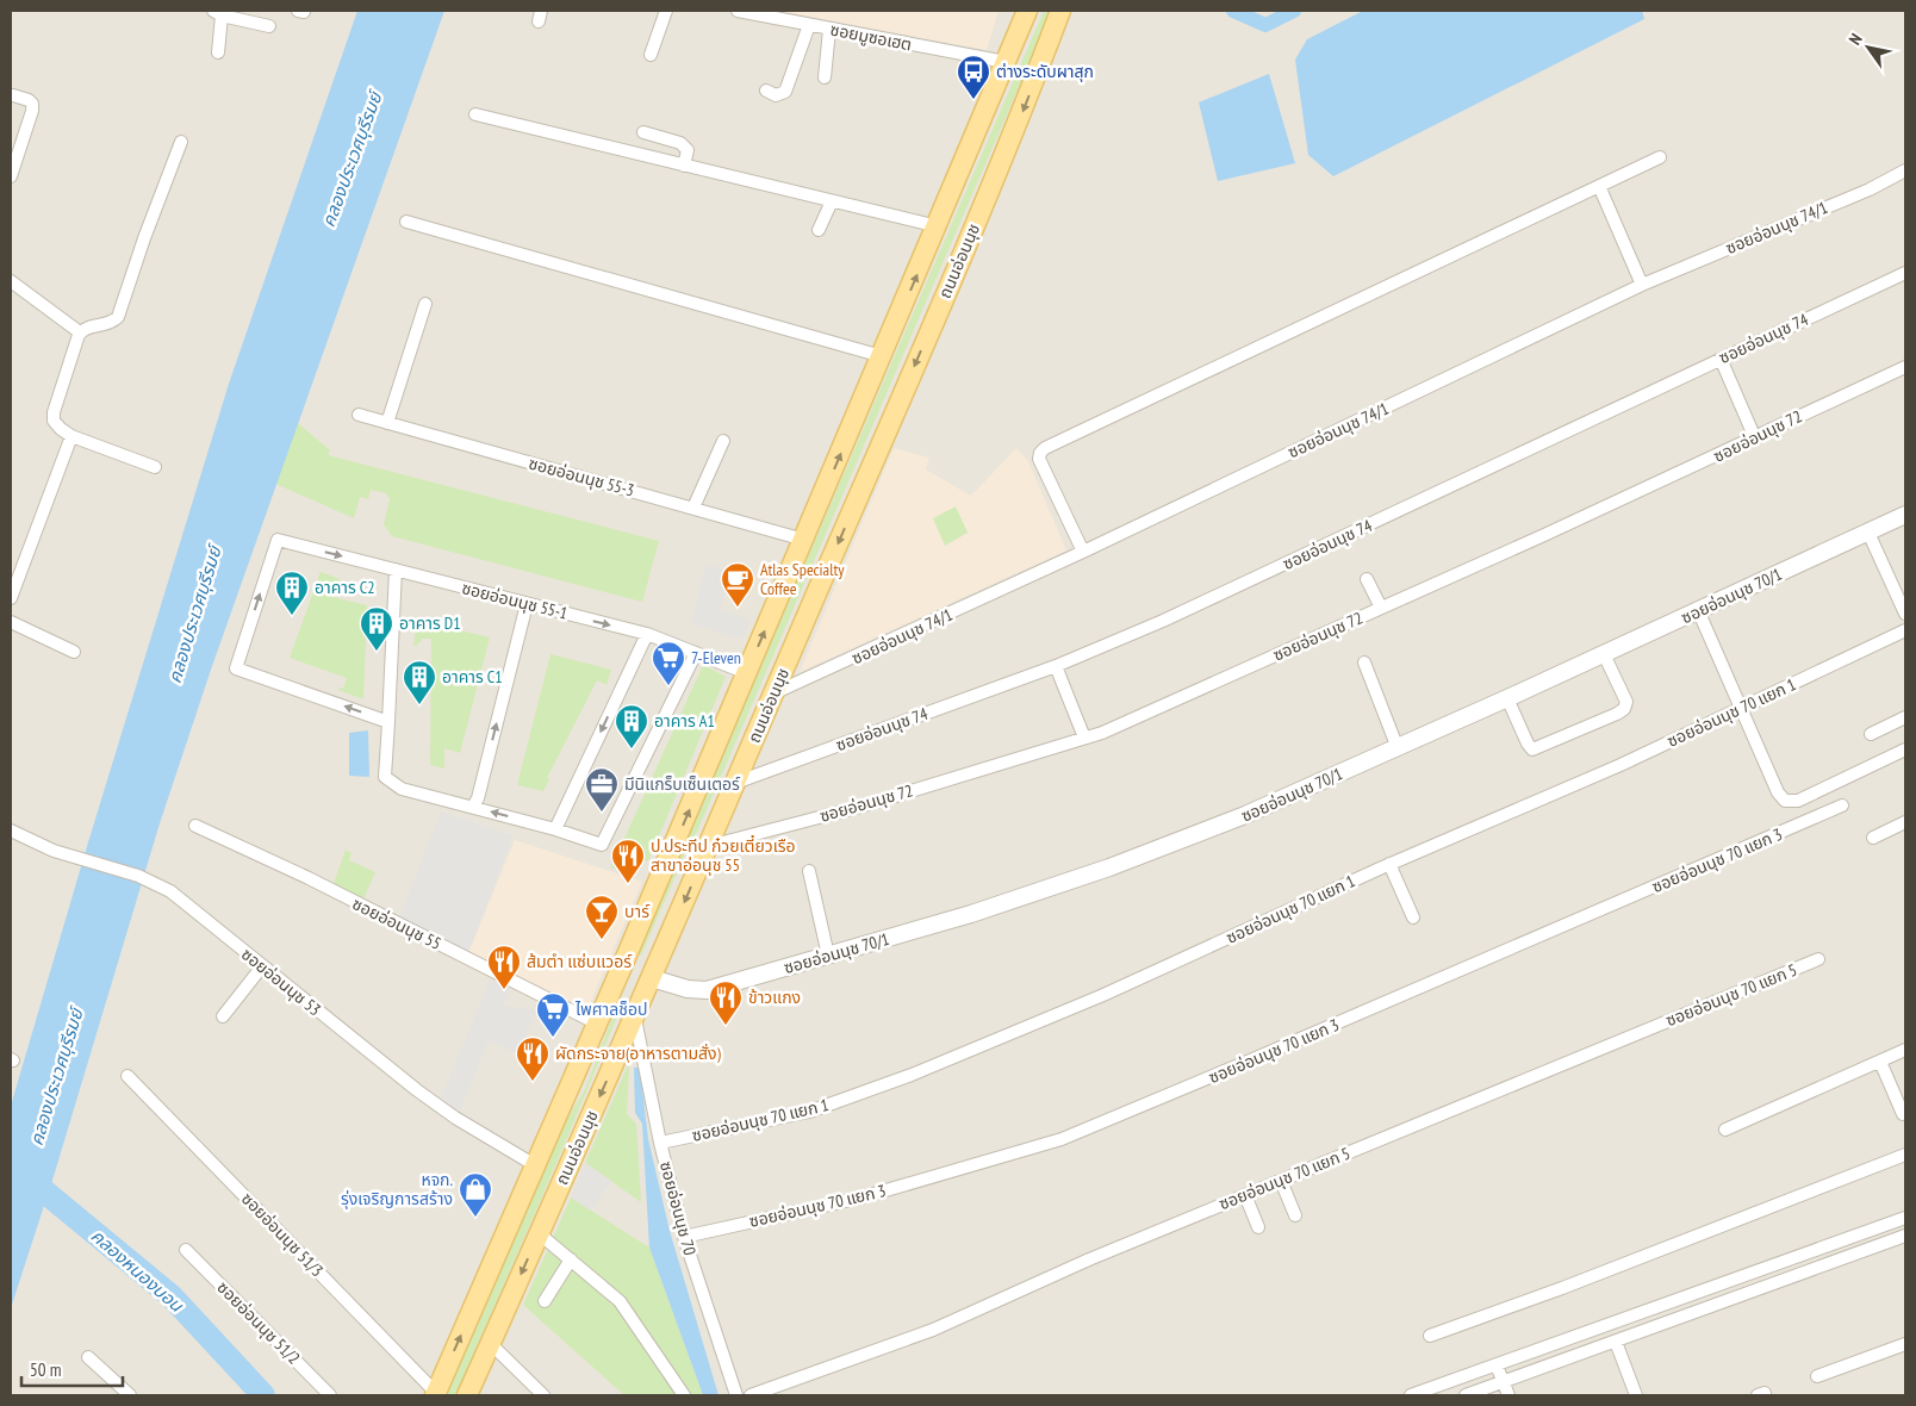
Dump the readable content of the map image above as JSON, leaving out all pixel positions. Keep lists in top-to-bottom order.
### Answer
{
  "streets": {
    "main road": ["ถนนอ่อนนุช"],
    "street": [
      "ซอยมูซอเฮต",
      "ซอยอ่อนนุช 74/1",
      "ซอยอ่อนนุช 74",
      "ซอยอ่อนนุช 72",
      "ซอยอ่อนนุช 55-3",
      "ซอยอ่อนนุช 70/1",
      "ซอยอ่อนนุช 55-1",
      "ซอยอ่อนนุช 70 แยก 1",
      "ซอยอ่อนนุช 70 แยก 3",
      "ซอยอ่อนนุช 55",
      "ซอยอ่อนนุช 53",
      "ซอยอ่อนนุช 70 แยก 5",
      "ซอยอ่อนนุช 70",
      "ซอยอ่อนนุช 51/3",
      "ซอยอ่อนนุช 51/2"
    ]
  },
  "crossings": [
    ["ซอยมูซอเฮต", "ถนนอ่อนนุช"],
    ["ซอยอ่อนนุช 74/1", "ถนนอ่อนนุช"],
    ["ถนนอ่อนนุช", "ซอยอ่อนนุช 74"],
    ["ถนนอ่อนนุช", "ซอยอ่อนนุช 72"],
    ["ถนนอ่อนนุช", "ซอยอ่อนนุช 55-3"],
    ["ถนนอ่อนนุช", "ซอยอ่อนนุช 70/1"],
    ["ถนนอ่อนนุช", "ซอยอ่อนนุช 55-1"],
    ["ถนนอ่อนนุช", "ซอยอ่อนนุช 55"],
    ["ถนนอ่อนนุช", "ซอยอ่อนนุช 53"],
    ["ถนนอ่อนนุช", "ซอยอ่อนนุช 70"],
    ["ถนนอ่อนนุช", "ซอยอ่อนนุช 51/3"],
    ["ซอยอ่อนนุช 70 แยก 1", "ซอยอ่อนนุช 70"],
    ["ซอยอ่อนนุช 70 แยก 3", "ซอยอ่อนนุช 70"]
  ],
  "water": ["คลองประเวศบุรีรมย์", "คลองหนองบอน"],
  "places": {
    "bus stop": ["ต่างระดับผาสุก"],
    "cafe": ["Atlas Specialty Coffee"],
    "building": [
      "อาคาร C2",
      "อาคาร D1",
      "อาคาร C1",
      "อาคาร A1"
    ],
    "supermarket": ["7-Eleven", "ไพศาลช็อป"],
    "office": ["มีนิแกร็บเซ็นเตอร์"],
    "restaurant": [
      "ป.ประทีป ก๋วยเตี๋ยวเรือ สาขาอ่อนุช 55",
      "ส้มตำ แซ่บเเวอร์",
      "ข้าวแกง",
      "ผัดกระจาย(อาหารตามสั่ง)"
    ],
    "bar": ["บาร์"],
    "shop": ["หจก. รุ่งเจริญการสร้าง"]
  },
  "scale_bar": "50 m",
  "north": "top left"
}
